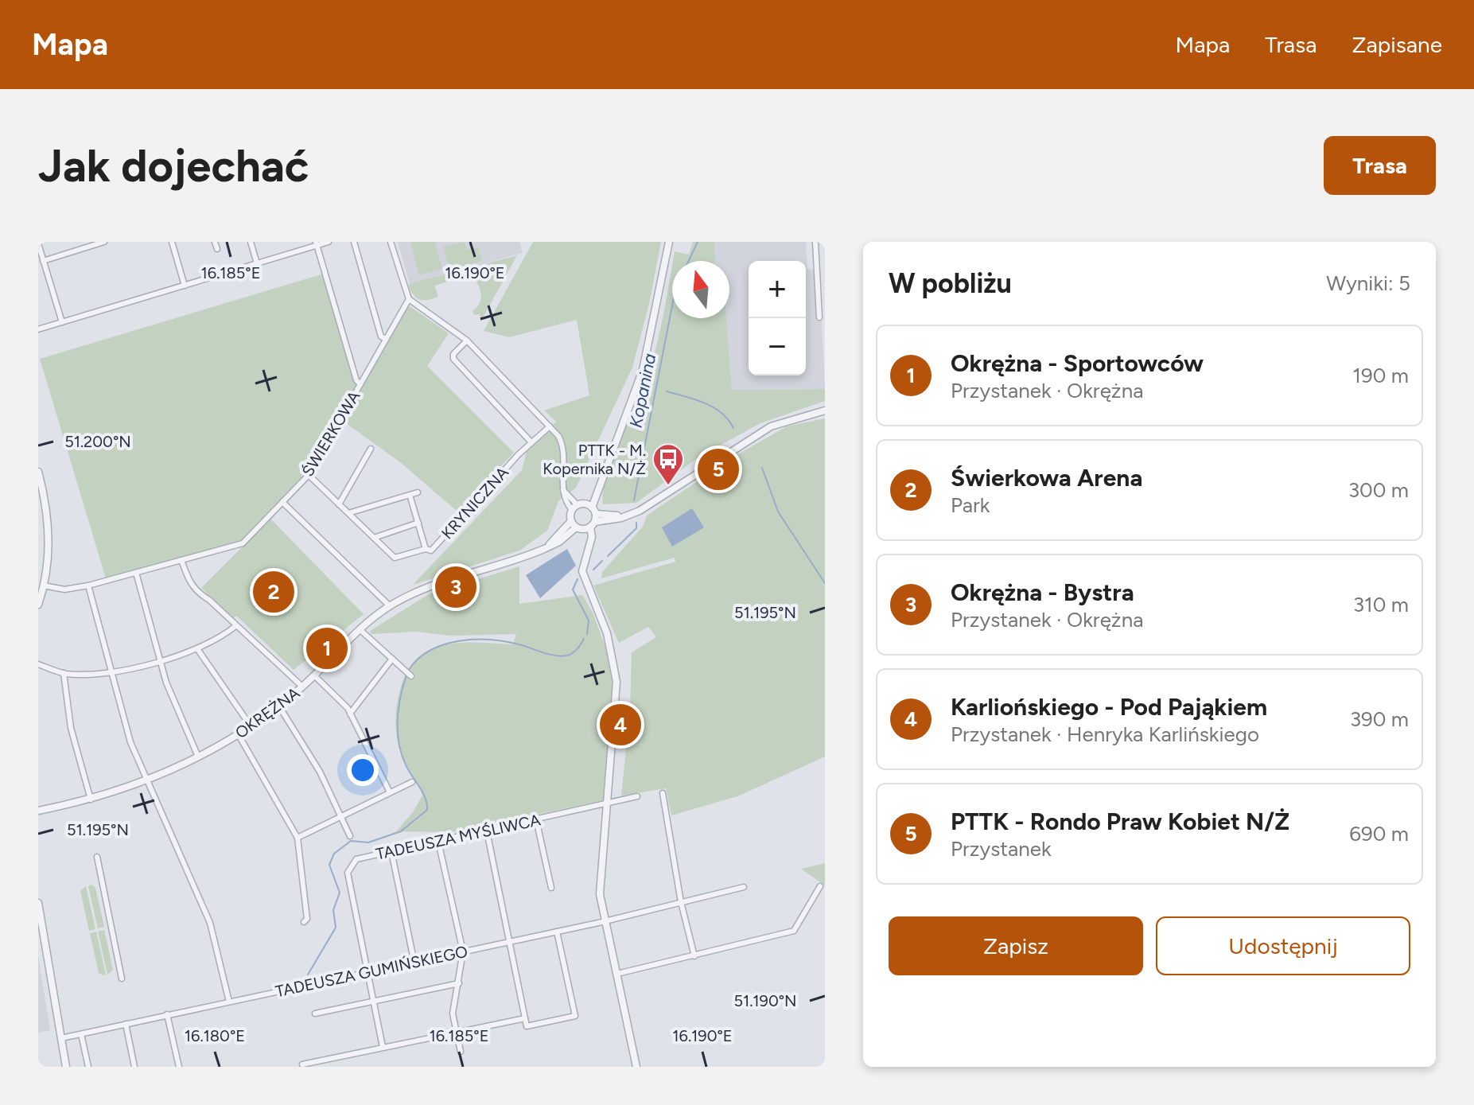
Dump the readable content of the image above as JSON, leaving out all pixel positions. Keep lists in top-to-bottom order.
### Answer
{
  "streets": {
    "street": [
      "ŚWIERKOWA",
      "KRYNICZNA",
      "OKRĘŻNA",
      "TADEUSZA MYŚLIWCA",
      "TADEUSZA GUMIŃSKIEGO"
    ]
  },
  "crossings": [
    ["ŚWIERKOWA", "KRYNICZNA"],
    ["TADEUSZA MYŚLIWCA", "TADEUSZA GUMIŃSKIEGO"]
  ],
  "water": ["Kopanina"],
  "places": {
    "bus stop": ["PTTK - M. Kopernika N/Ż"]
  },
  "north": "top",
  "page": {
    "header": "Mapa",
    "nav": ["Mapa", "Trasa", "Zapisane"],
    "buttons": [
      "Trasa",
      ["Zapisz", "Udostępnij"]
    ],
    "title": "Jak dojechać",
    "heading": ["W pobliżu", "Wyniki: 5"],
    "map_buttons": ["+", "−"],
    "list": [
      {
        "mark": "1",
        "name": "Okrężna - Sportowców",
        "note": "Przystanek · Okrężna",
        "value": "190 m"
      },
      {
        "mark": "2",
        "name": "Świerkowa Arena",
        "note": "Park",
        "value": "300 m"
      },
      {
        "mark": "3",
        "name": "Okrężna - Bystra",
        "note": "Przystanek · Okrężna",
        "value": "310 m"
      },
      {
        "mark": "4",
        "name": "Karliońskiego - Pod Pająkiem",
        "note": "Przystanek · Henryka Karlińskiego",
        "value": "390 m"
      },
      {
        "mark": "5",
        "name": "PTTK - Rondo Praw Kobiet N/Ż",
        "note": "Przystanek",
        "value": "690 m"
      }
    ],
    "pins": [
      "5",
      "3",
      "2",
      "1",
      "4"
    ]
  },
  "coordinates": [
    "16.185°E",
    "16.190°E",
    "51.200°N",
    "51.195°N",
    "51.190°N",
    "16.180°E"
  ]
}
